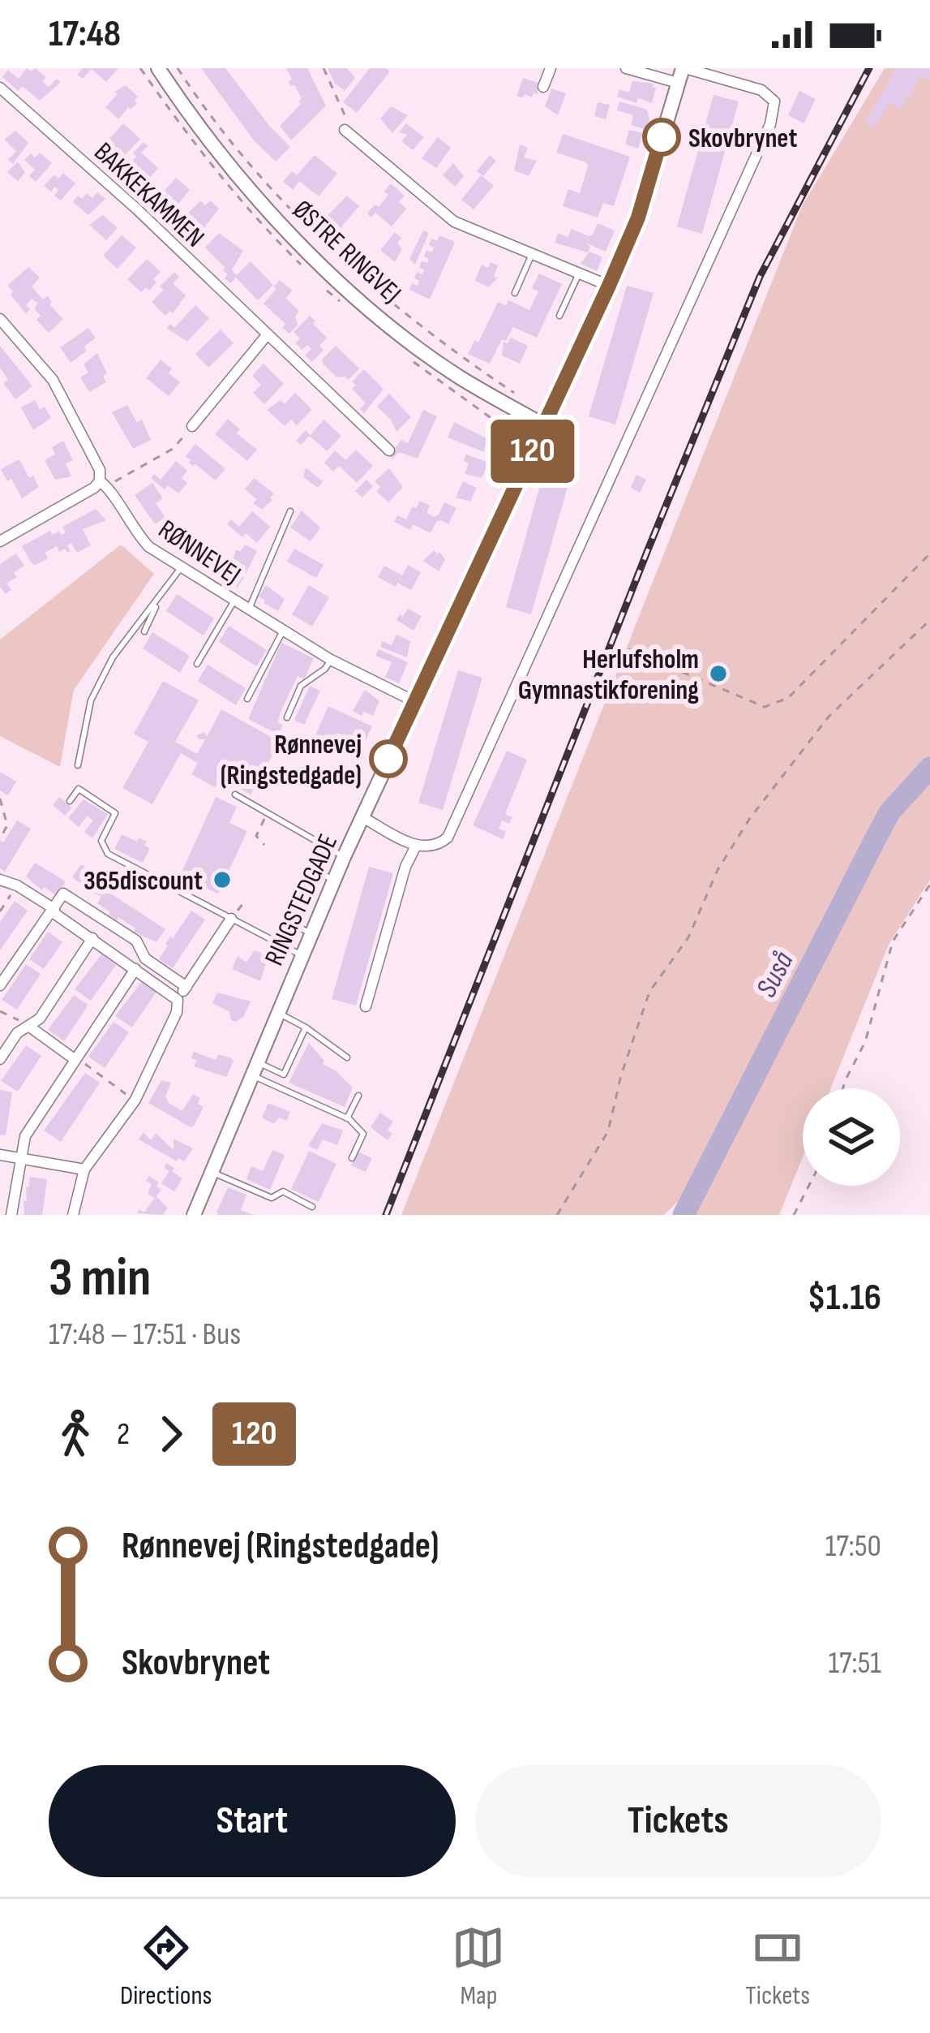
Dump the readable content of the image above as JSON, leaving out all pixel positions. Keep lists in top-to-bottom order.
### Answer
{
  "streets": {
    "street": [
      "BAKKEKAMMEN",
      "ØSTRE RINGVEJ",
      "RØNNEVEJ",
      "RINGSTEDGADE"
    ]
  },
  "crossings": [
    ["ØSTRE RINGVEJ", "RINGSTEDGADE"],
    ["RØNNEVEJ", "RINGSTEDGADE"]
  ],
  "water": ["Suså"],
  "places": [
    "Skovbrynet",
    "Herlufsholm Gymnastikforening",
    "Rønnevej (Ringstedgade)",
    "365discount"
  ],
  "lines": ["bus line 120"],
  "page": {
    "status": "17:48",
    "on_map": "120",
    "heading": ["3 min", "17:48 – 17:51 · Bus", "$1.16"],
    "legs": ["2", "120"],
    "list": [
      {
        "name": "Rønnevej (Ringstedgade)",
        "value": "17:50"
      },
      {
        "name": "Skovbrynet",
        "value": "17:51"
      }
    ],
    "buttons": ["Start", "Tickets"],
    "tabs": ["Directions", "Map", "Tickets"]
  }
}
